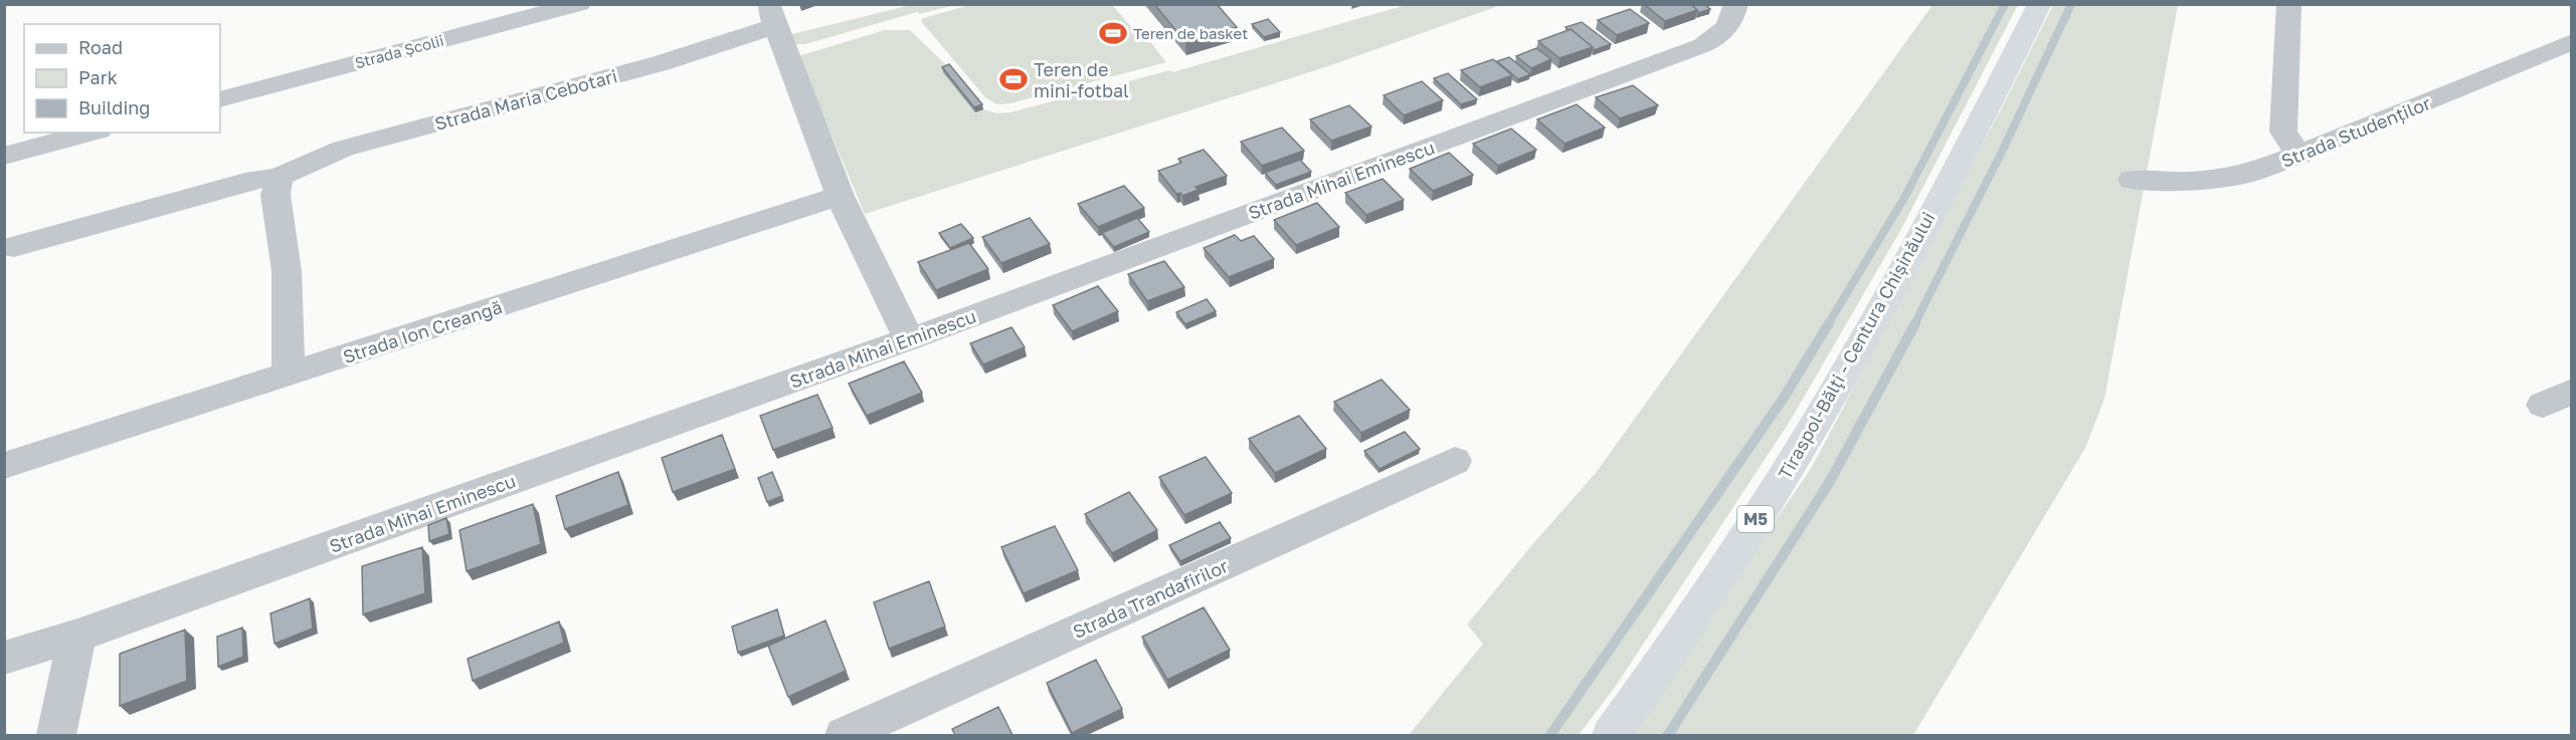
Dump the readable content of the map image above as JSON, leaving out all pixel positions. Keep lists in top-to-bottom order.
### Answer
{
  "streets": {
    "highway": ["Tiraspol-Bălţi - Centura Chișinăului", "M5"],
    "street": [
      "Strada Școlii",
      "Strada Maria Cebotari",
      "Strada Studenților",
      "Strada Mihai Eminescu",
      "Strada Ion Creangă",
      "Strada Trandafirilor"
    ]
  },
  "places": {
    "sports": ["Teren de basket", "Teren de mini-fotbal"]
  },
  "legend": ["Road", "Park", "Building"]
}
